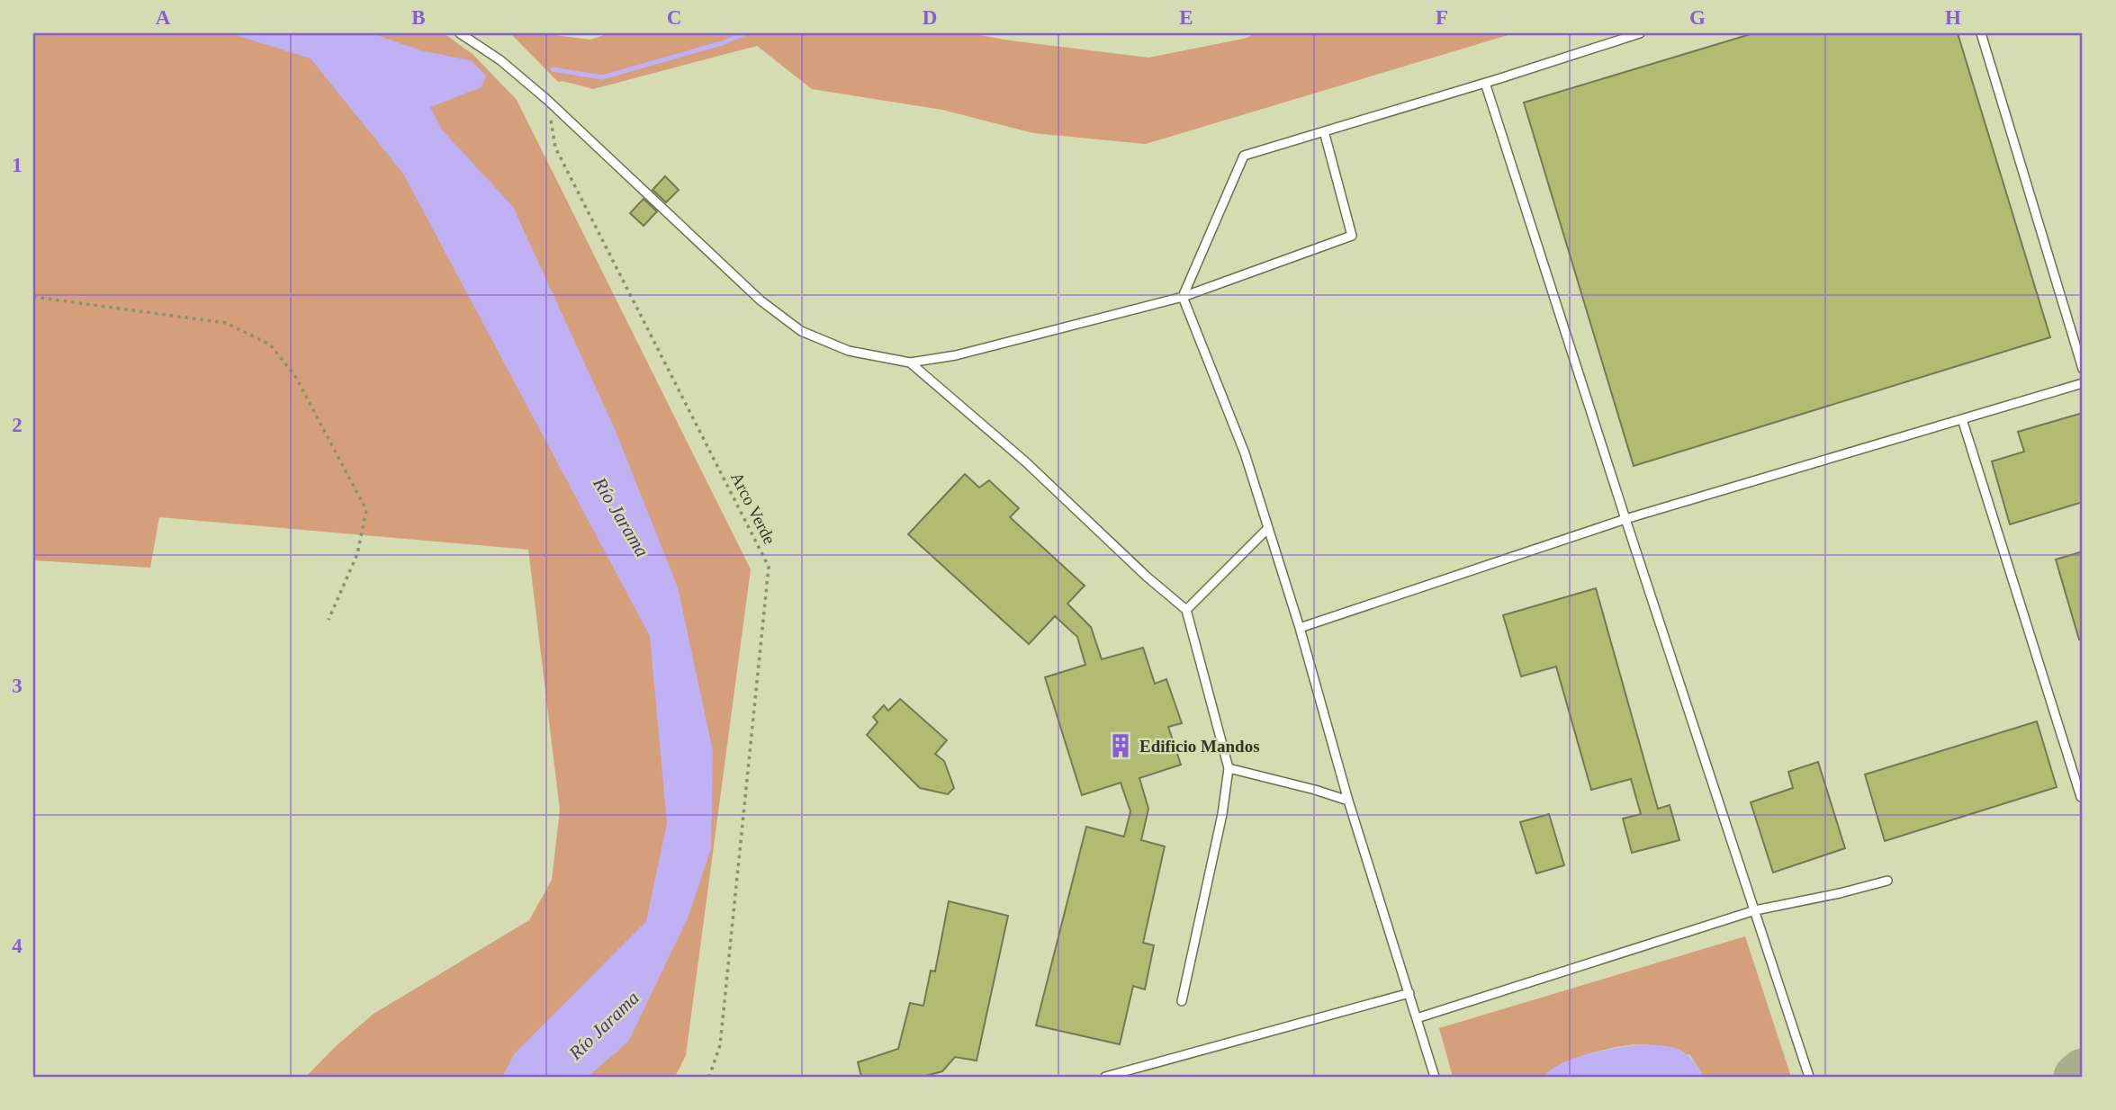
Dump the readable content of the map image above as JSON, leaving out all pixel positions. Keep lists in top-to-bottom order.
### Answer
{
  "streets": {
    "path": ["Arco Verde"]
  },
  "water": ["Río Jarama"],
  "places": {
    "building": ["Edificio Mandos"]
  },
  "grid": {
    "columns": [
      "A",
      "B",
      "C",
      "D",
      "E",
      "F",
      "G",
      "H"
    ],
    "rows": [
      "1",
      "2",
      "3",
      "4"
    ]
  }
}
